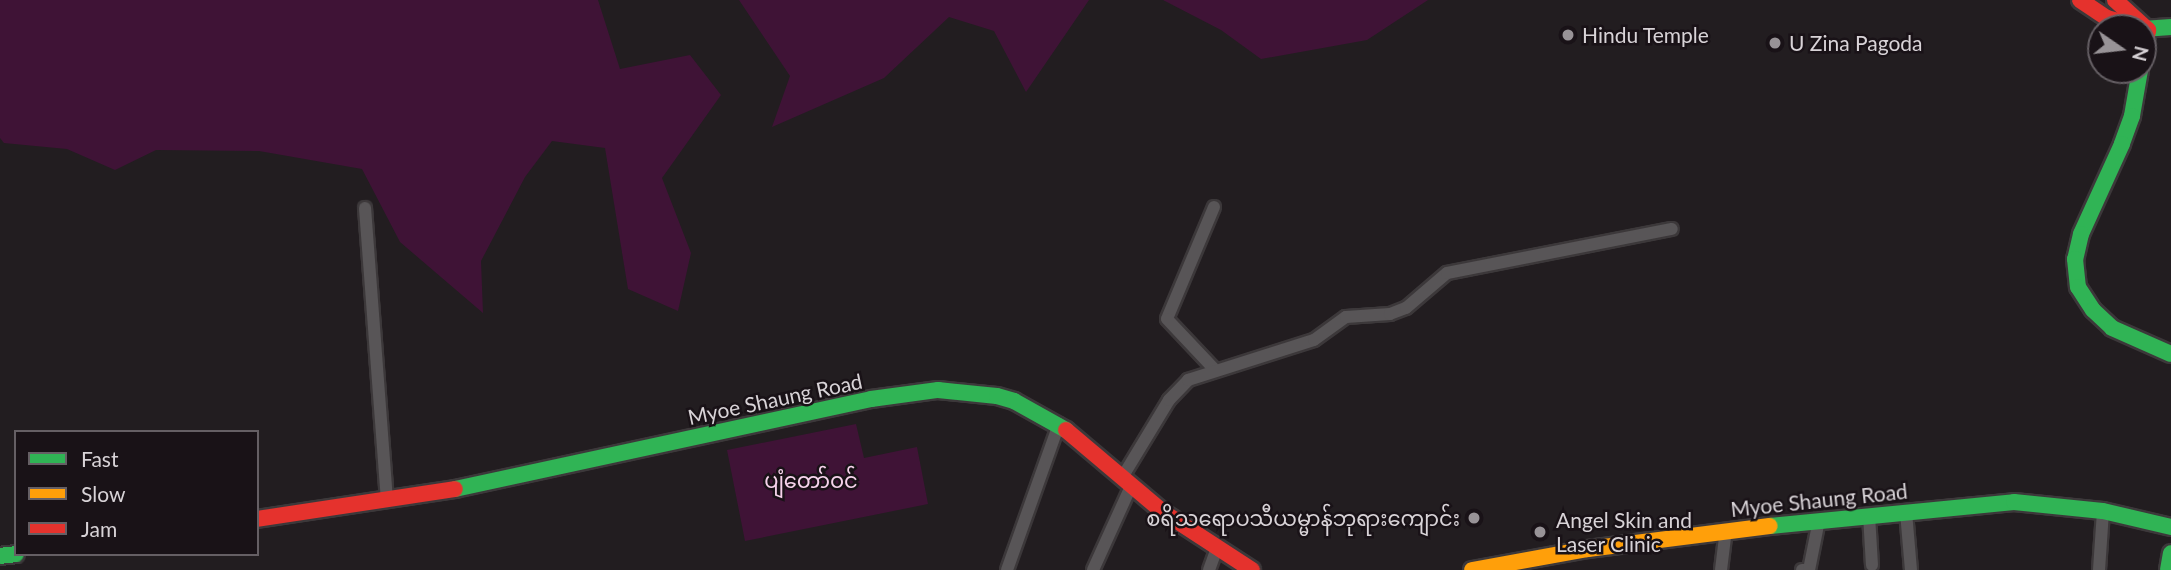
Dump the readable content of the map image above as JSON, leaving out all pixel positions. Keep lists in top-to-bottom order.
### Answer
{
  "streets": {
    "main road": ["Myoe Shaung Road"]
  },
  "parks": ["ပျံတော်ဝင်"],
  "places": [
    "Hindu Temple",
    "U Zina Pagoda",
    "စရိသရောပသီယမ္မာန်ဘုရားကျောင်း",
    "Angel Skin and Laser Clinic"
  ],
  "legend": ["Fast", "Slow", "Jam"],
  "north": "right"
}
